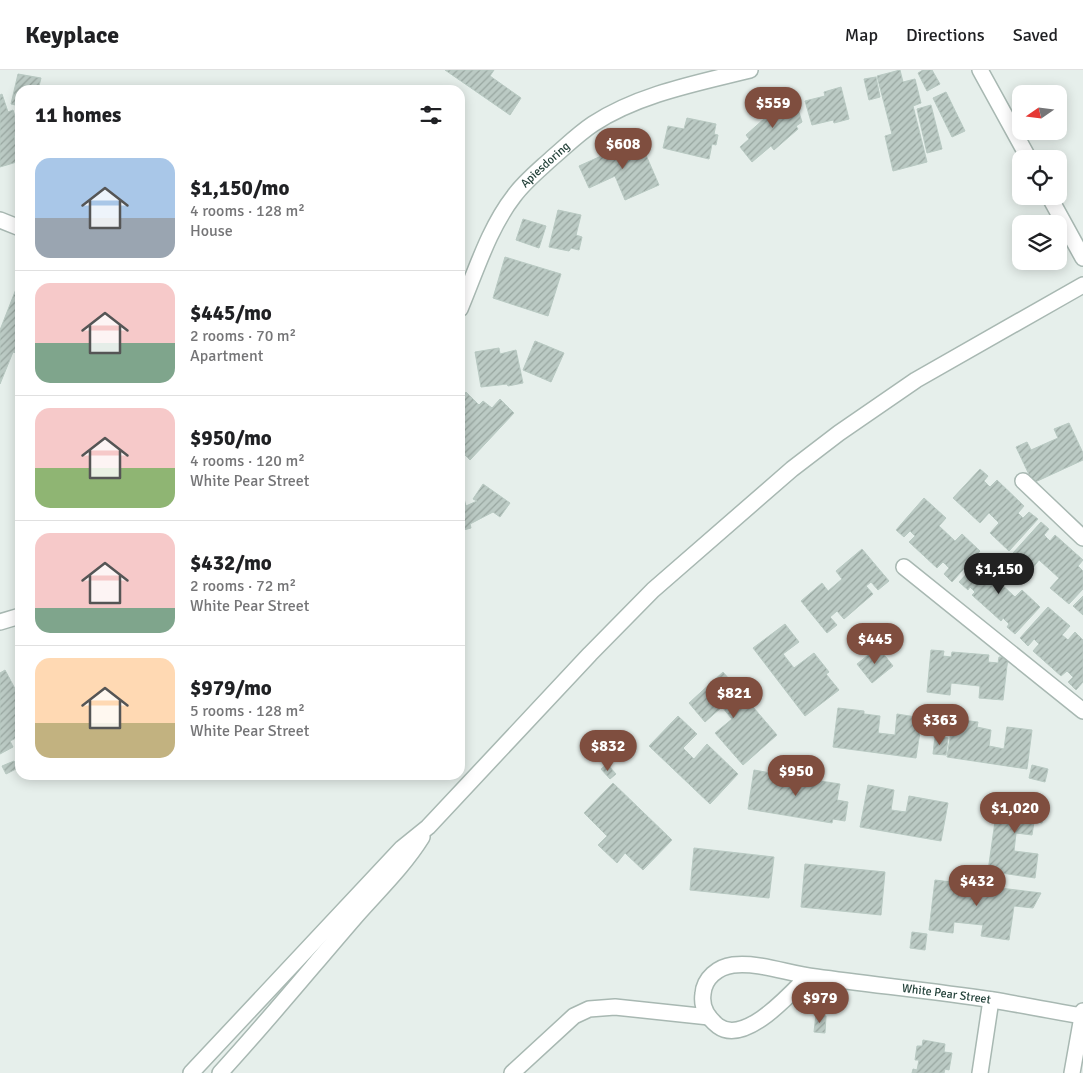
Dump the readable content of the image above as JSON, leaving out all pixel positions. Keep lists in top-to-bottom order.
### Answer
{
  "streets": {
    "street": ["Apiesdoring", "White Pear Street"]
  },
  "north": "left",
  "page": {
    "header": "Keyplace",
    "nav": ["Map", "Directions", "Saved"],
    "heading": "11 homes",
    "price": [
      "$559",
      "$608",
      "$1,150",
      "$445",
      "$821",
      "$363",
      "$832",
      "$950",
      "$1,020",
      "$432",
      "$979"
    ],
    "list": [
      {
        "name": "$1,150/mo",
        "note": "4 rooms · 128 m² · House"
      },
      {
        "name": "$445/mo",
        "note": "2 rooms · 70 m² · Apartment"
      },
      {
        "name": "$950/mo",
        "note": "4 rooms · 120 m² · White Pear Street"
      },
      {
        "name": "$432/mo",
        "note": "2 rooms · 72 m² · White Pear Street"
      },
      {
        "name": "$979/mo",
        "note": "5 rooms · 128 m² · White Pear Street"
      }
    ]
  }
}
